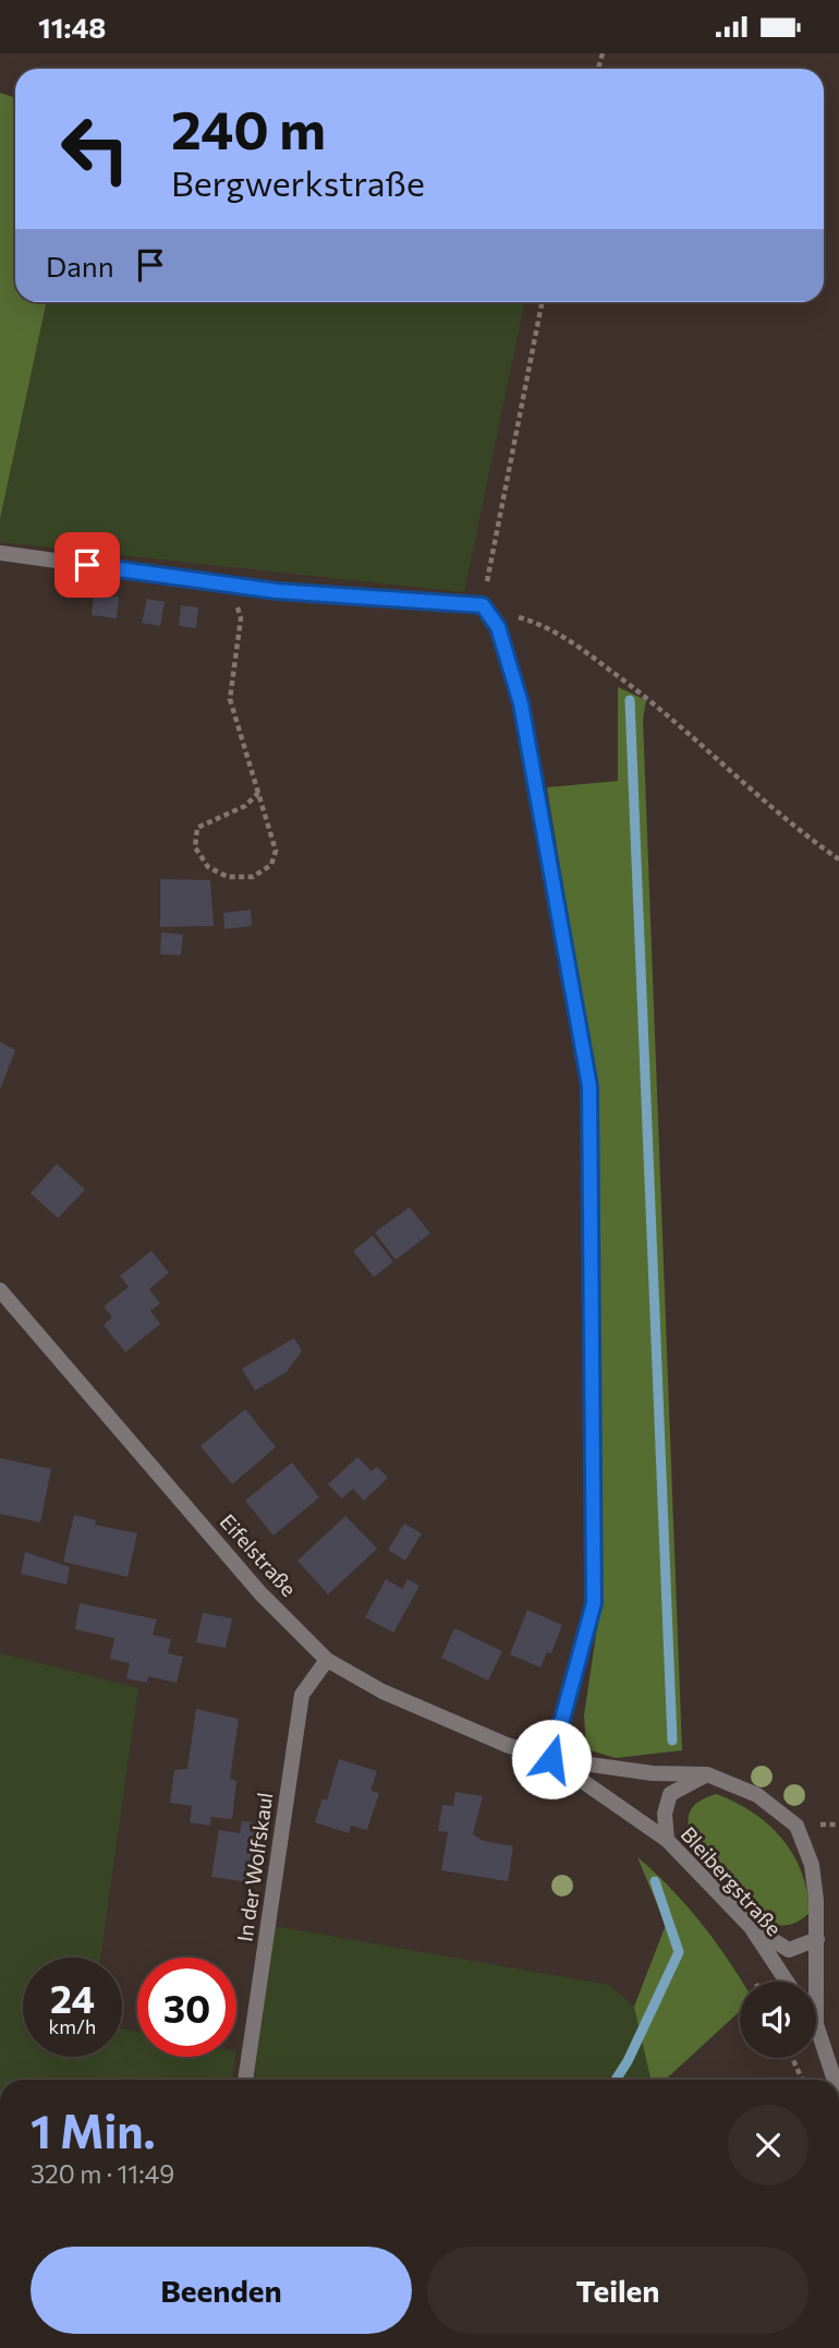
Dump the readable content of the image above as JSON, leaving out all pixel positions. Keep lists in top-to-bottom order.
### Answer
{
  "streets": {
    "street": ["Eifelstraße", "In der Wolfskaul", "Bleibergstraße"]
  },
  "crossings": [
    ["Eifelstraße", "In der Wolfskaul"],
    ["Eifelstraße", "Bleibergstraße"]
  ],
  "page": {
    "status": "11:48",
    "turn": ["240 m", "Bergwerkstraße"],
    "then": "Dann",
    "speed": "24 km/h",
    "limit": "30",
    "heading": ["1 Min.", "320 m · 11:49"],
    "buttons": ["Beenden", "Teilen"]
  }
}
